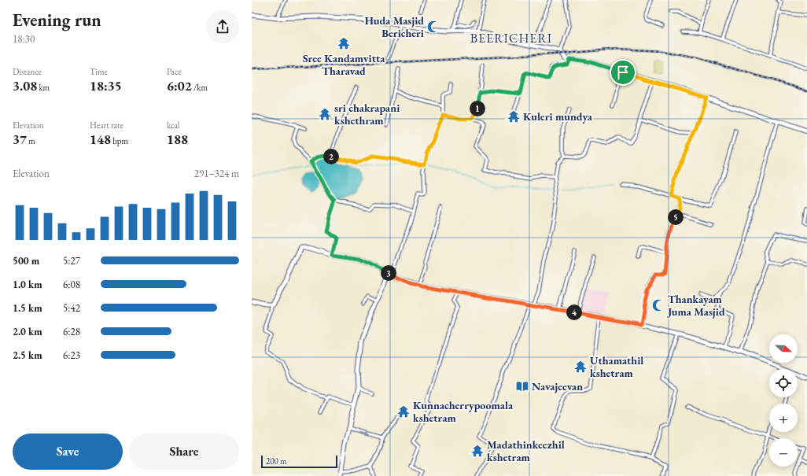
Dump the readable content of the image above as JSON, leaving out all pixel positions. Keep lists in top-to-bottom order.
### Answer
{
  "districts": ["BEERICHERI"],
  "places": {
    "mosque": ["Huda Masjid Bericheri", "Thankayam Juma Masjid"],
    "temple": [
      "Sree Kandamvitta Tharavad",
      "sri chakrapani kshethram",
      "Kuleri mundya",
      "Uthamathil kshetram",
      "Kunnacherrypoomala kshetram",
      "Madathinkeezhil kshetram"
    ],
    "library": ["Navajeevan"]
  },
  "scale_bar": "200 m",
  "north": "right",
  "page": {
    "heading": ["Evening run", "18:30"],
    "stats": [
      ["Distance", "3.08 km"],
      ["Time", "18:35"],
      ["Pace", "6:02 /km"],
      ["Elevation", "37 m"],
      ["Heart rate", "148 bpm"],
      ["kcal", "188"]
    ],
    "pins": [
      "1",
      "2",
      "5",
      "3",
      "4"
    ],
    "chart": ["Elevation", "291–324 m"],
    "list": [
      {
        "name": "500 m",
        "note": "5:27"
      },
      {
        "name": "1.0 km",
        "note": "6:08"
      },
      {
        "name": "1.5 km",
        "note": "5:42"
      },
      {
        "name": "2.0 km",
        "note": "6:28"
      },
      {
        "name": "2.5 km",
        "note": "6:23"
      }
    ],
    "map_buttons": ["+", "−"],
    "buttons": ["Save", "Share"],
    "scale": "200 m"
  }
}
